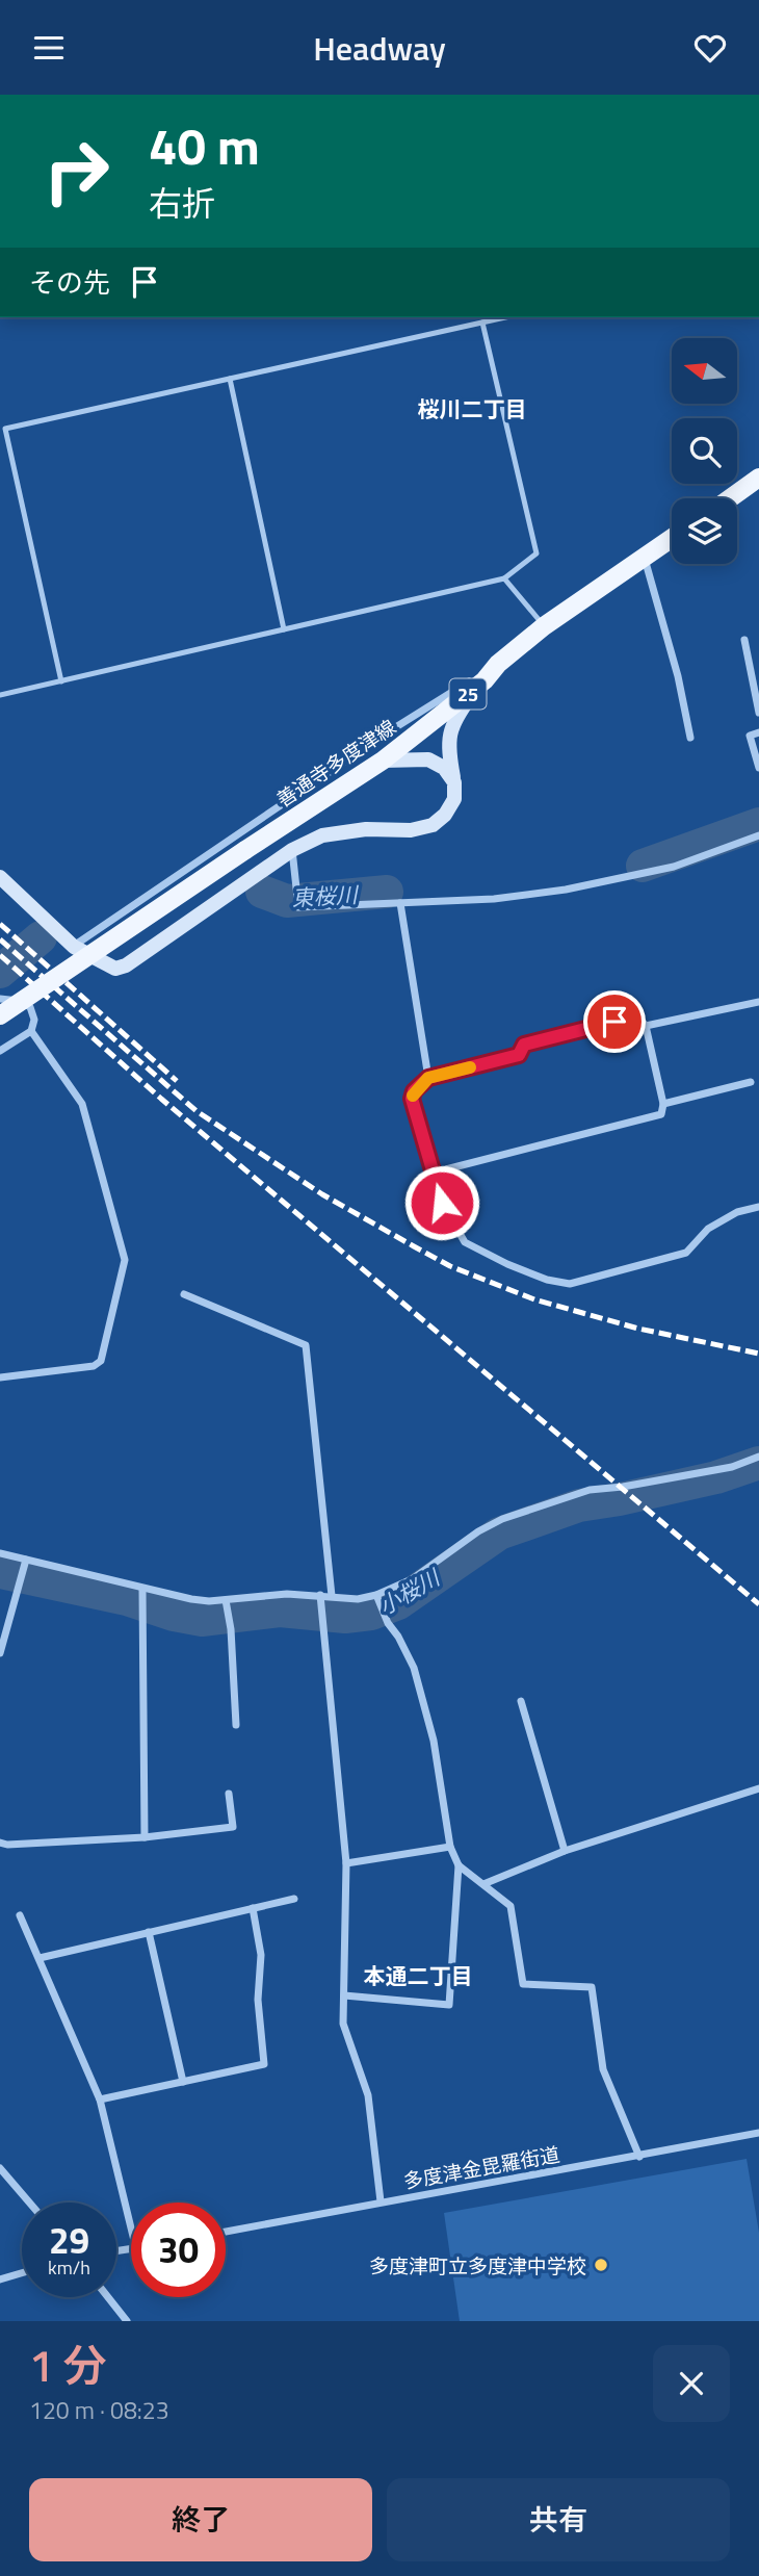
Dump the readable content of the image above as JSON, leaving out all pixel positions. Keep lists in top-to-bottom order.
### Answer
{
  "streets": {
    "main road": ["25", "善通寺多度津線"],
    "street": ["多度津金毘羅街道"]
  },
  "districts": ["桜川二丁目", "本通二丁目"],
  "water": ["東桜川", "小桜川"],
  "places": ["多度津町立多度津中学校"],
  "north": "left",
  "page": {
    "header": "Headway",
    "turn": ["40 m", "右折"],
    "then": "その先",
    "speed": "29 km/h",
    "limit": "30",
    "heading": ["1 分", "120 m · 08:23"],
    "buttons": ["終了", "共有"]
  }
}
